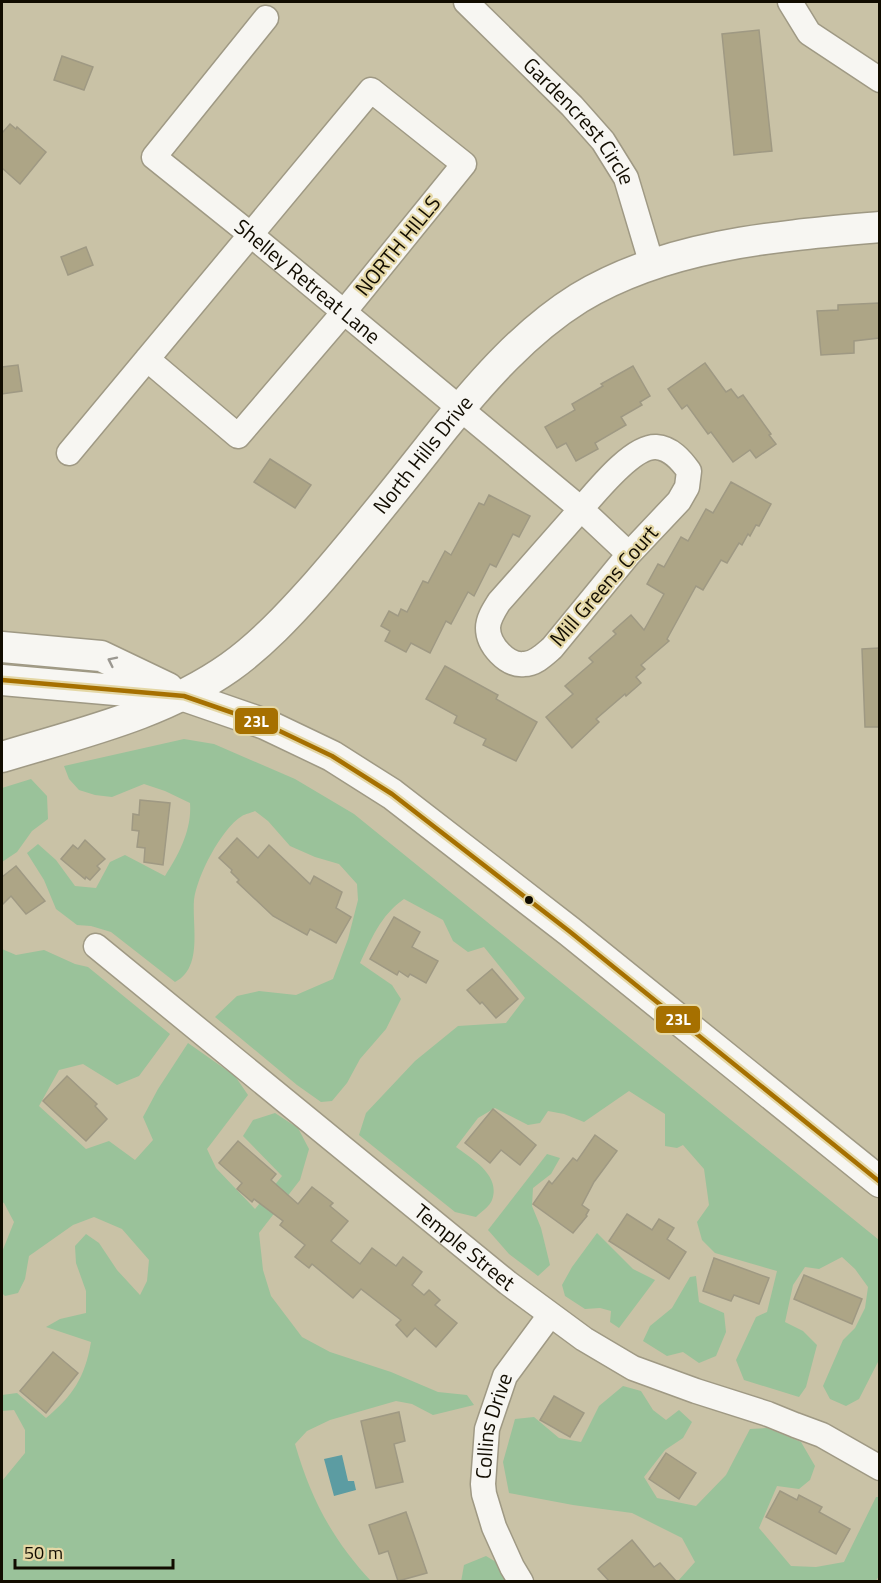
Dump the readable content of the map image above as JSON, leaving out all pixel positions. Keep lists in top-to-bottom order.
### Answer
{
  "streets": {
    "main road": ["North Hills Drive"],
    "street": [
      "Gardencrest Circle",
      "NORTH HILLS",
      "Shelley Retreat Lane",
      "Mill Greens Court",
      "Temple Street",
      "Collins Drive"
    ]
  },
  "crossings": [
    ["Gardencrest Circle", "North Hills Drive"],
    ["NORTH HILLS", "Shelley Retreat Lane"],
    ["Shelley Retreat Lane", "North Hills Drive"],
    ["Temple Street", "Collins Drive"]
  ],
  "lines": ["transit line 23L"],
  "scale_bar": "50 m"
}
